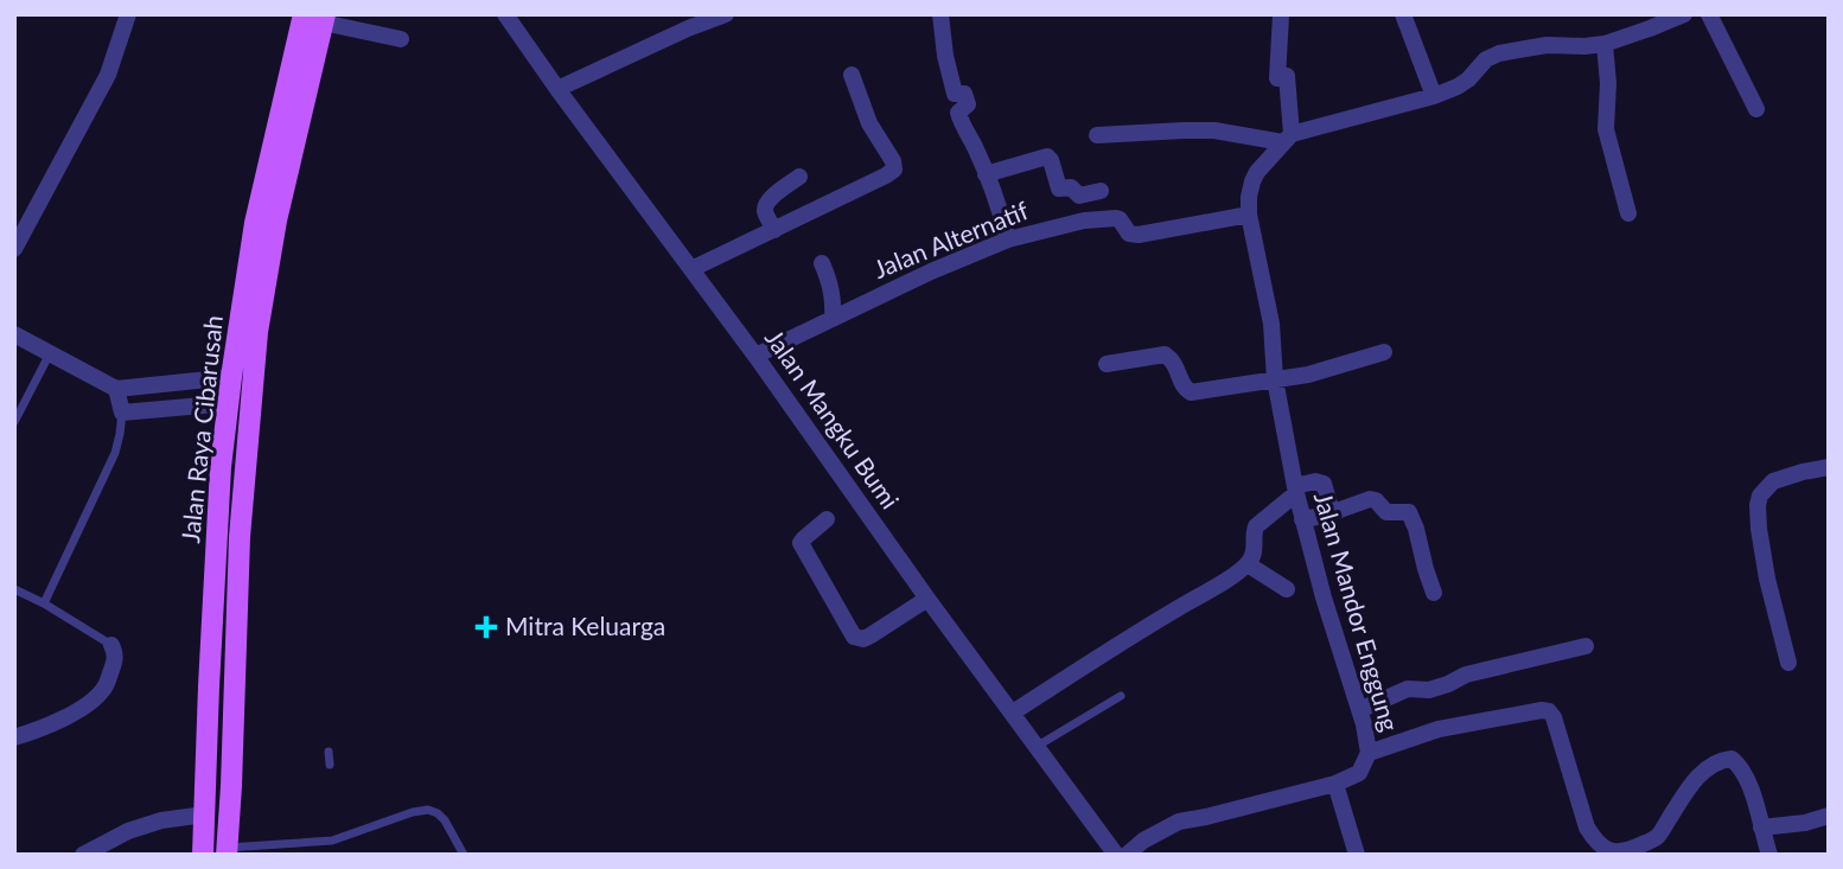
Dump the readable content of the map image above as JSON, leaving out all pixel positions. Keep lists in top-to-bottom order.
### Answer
{
  "streets": {
    "main road": ["Jalan Raya Cibarusah"],
    "street": ["Jalan Alternatif", "Jalan Mangku Bumi", "Jalan Mandor Enggung"]
  },
  "crossings": [
    ["Jalan Alternatif", "Jalan Mangku Bumi"],
    ["Jalan Alternatif", "Jalan Mandor Enggung"]
  ],
  "places": {
    "health": ["Mitra Keluarga"]
  }
}
